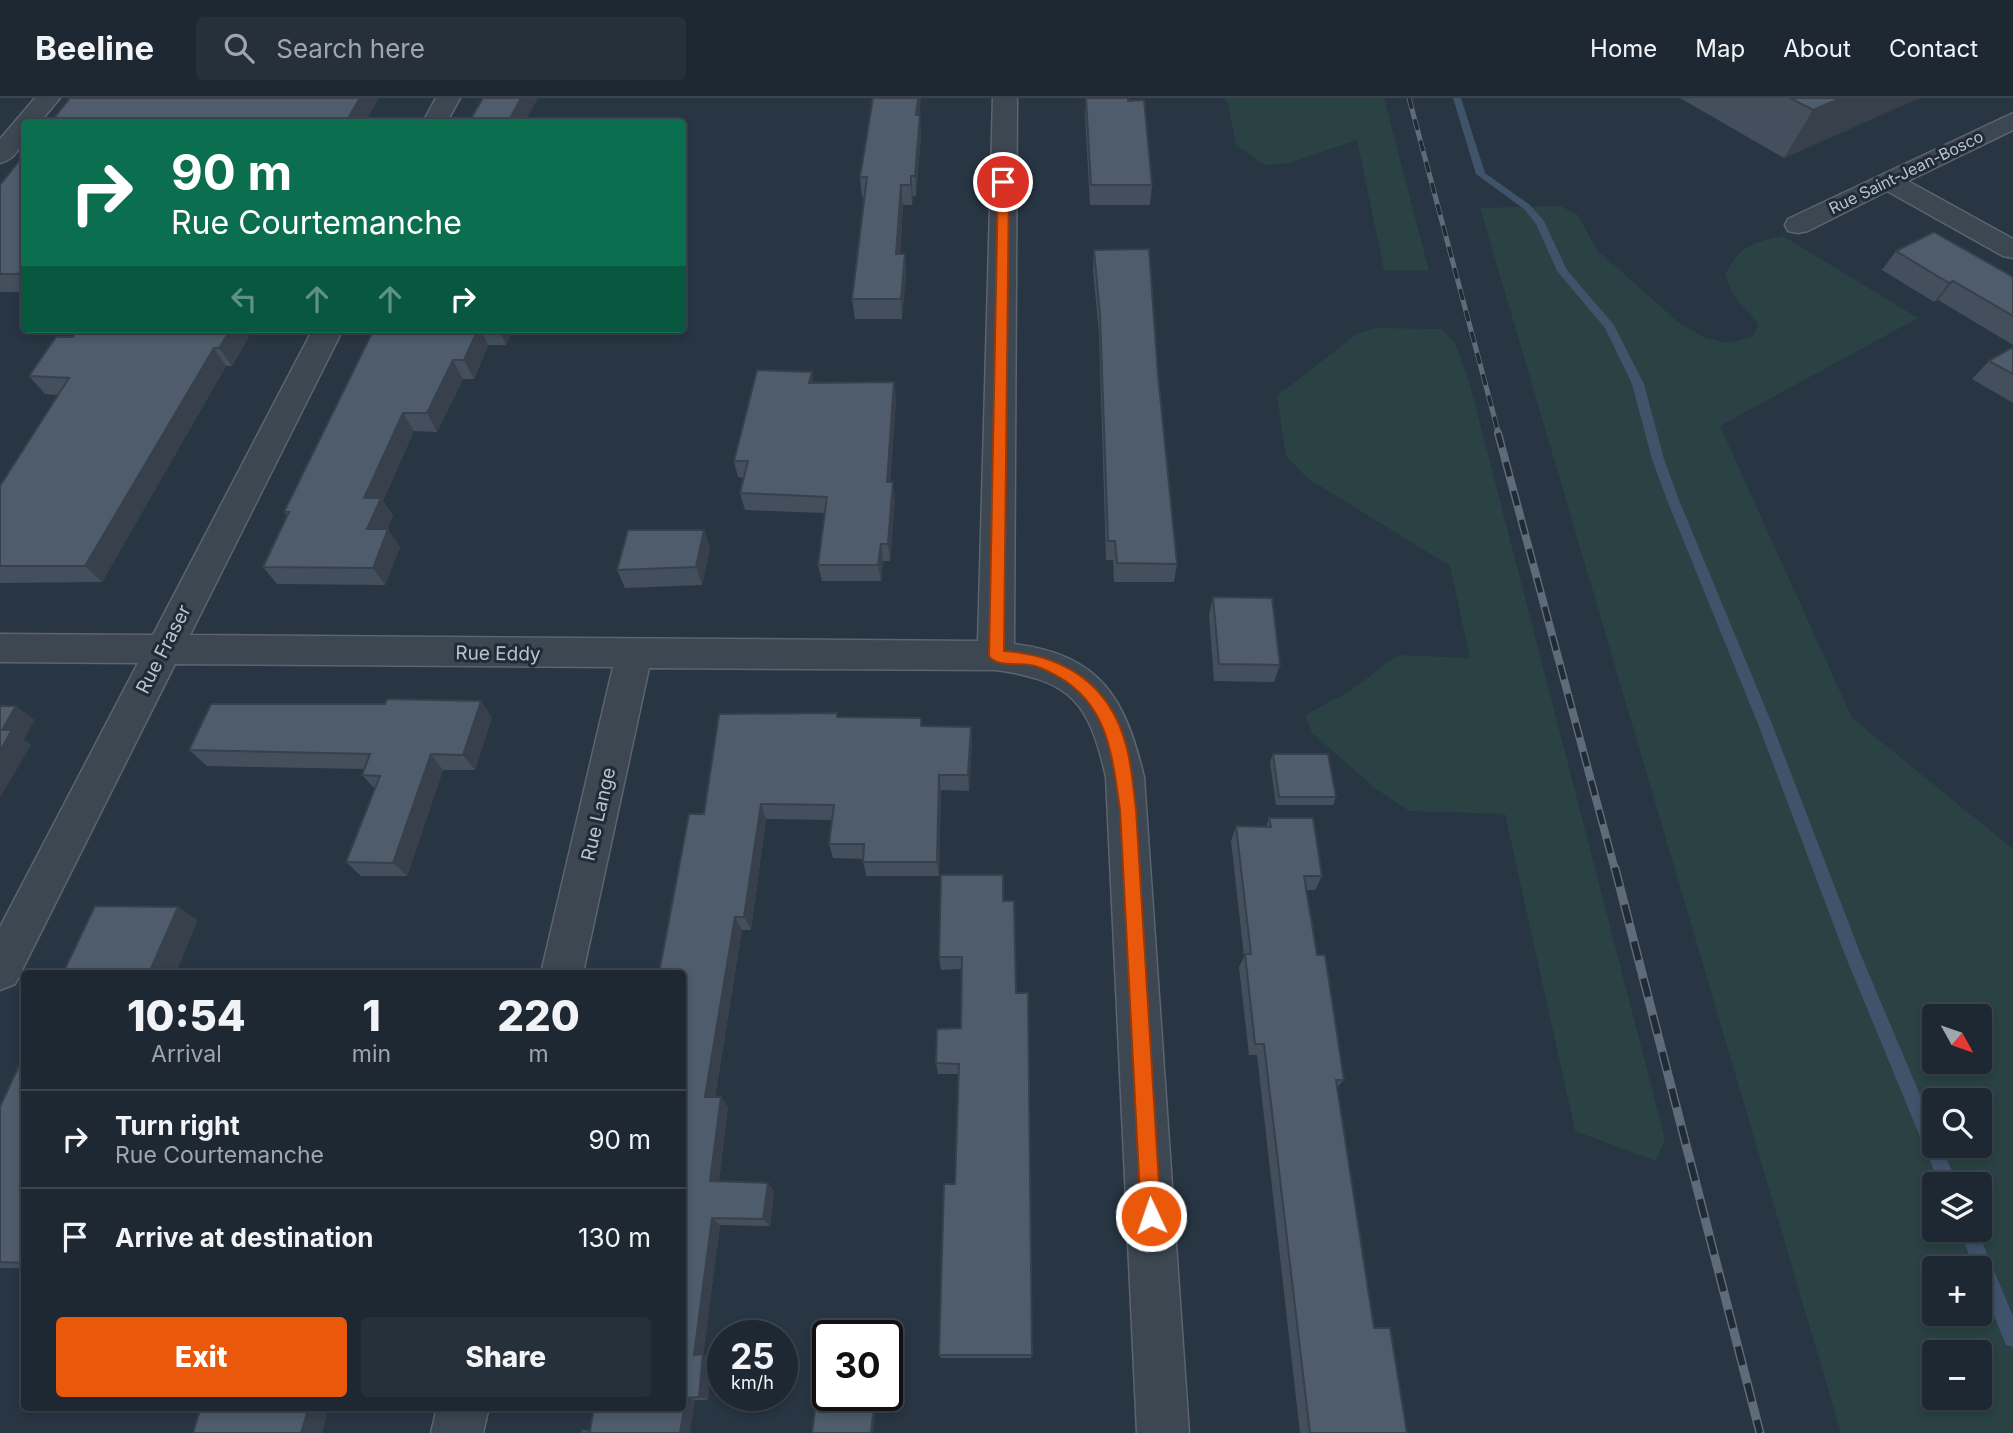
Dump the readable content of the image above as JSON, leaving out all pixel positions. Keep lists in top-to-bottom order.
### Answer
{
  "streets": {
    "street": [
      "Rue Saint-Jean-Bosco",
      "Rue Fraser",
      "Rue Eddy",
      "Rue Lange"
    ]
  },
  "crossings": [
    ["Rue Fraser", "Rue Eddy"],
    ["Rue Eddy", "Rue Lange"]
  ],
  "north": "bottom right",
  "page": {
    "header": "Beeline",
    "search": "Search here",
    "nav": [
      "Home",
      "Map",
      "About",
      "Contact"
    ],
    "turn": ["90 m", "Rue Courtemanche"],
    "eta": [
      "10:54",
      "Arrival",
      "1",
      "min",
      "220",
      "m"
    ],
    "map_buttons": ["+", "−"],
    "list": [
      {
        "name": "Turn right",
        "note": "Rue Courtemanche",
        "value": "90 m"
      },
      {
        "name": "Arrive at destination",
        "value": "130 m"
      }
    ],
    "buttons": ["Exit", "Share"],
    "speed": "25 km/h",
    "limit": "30"
  }
}
